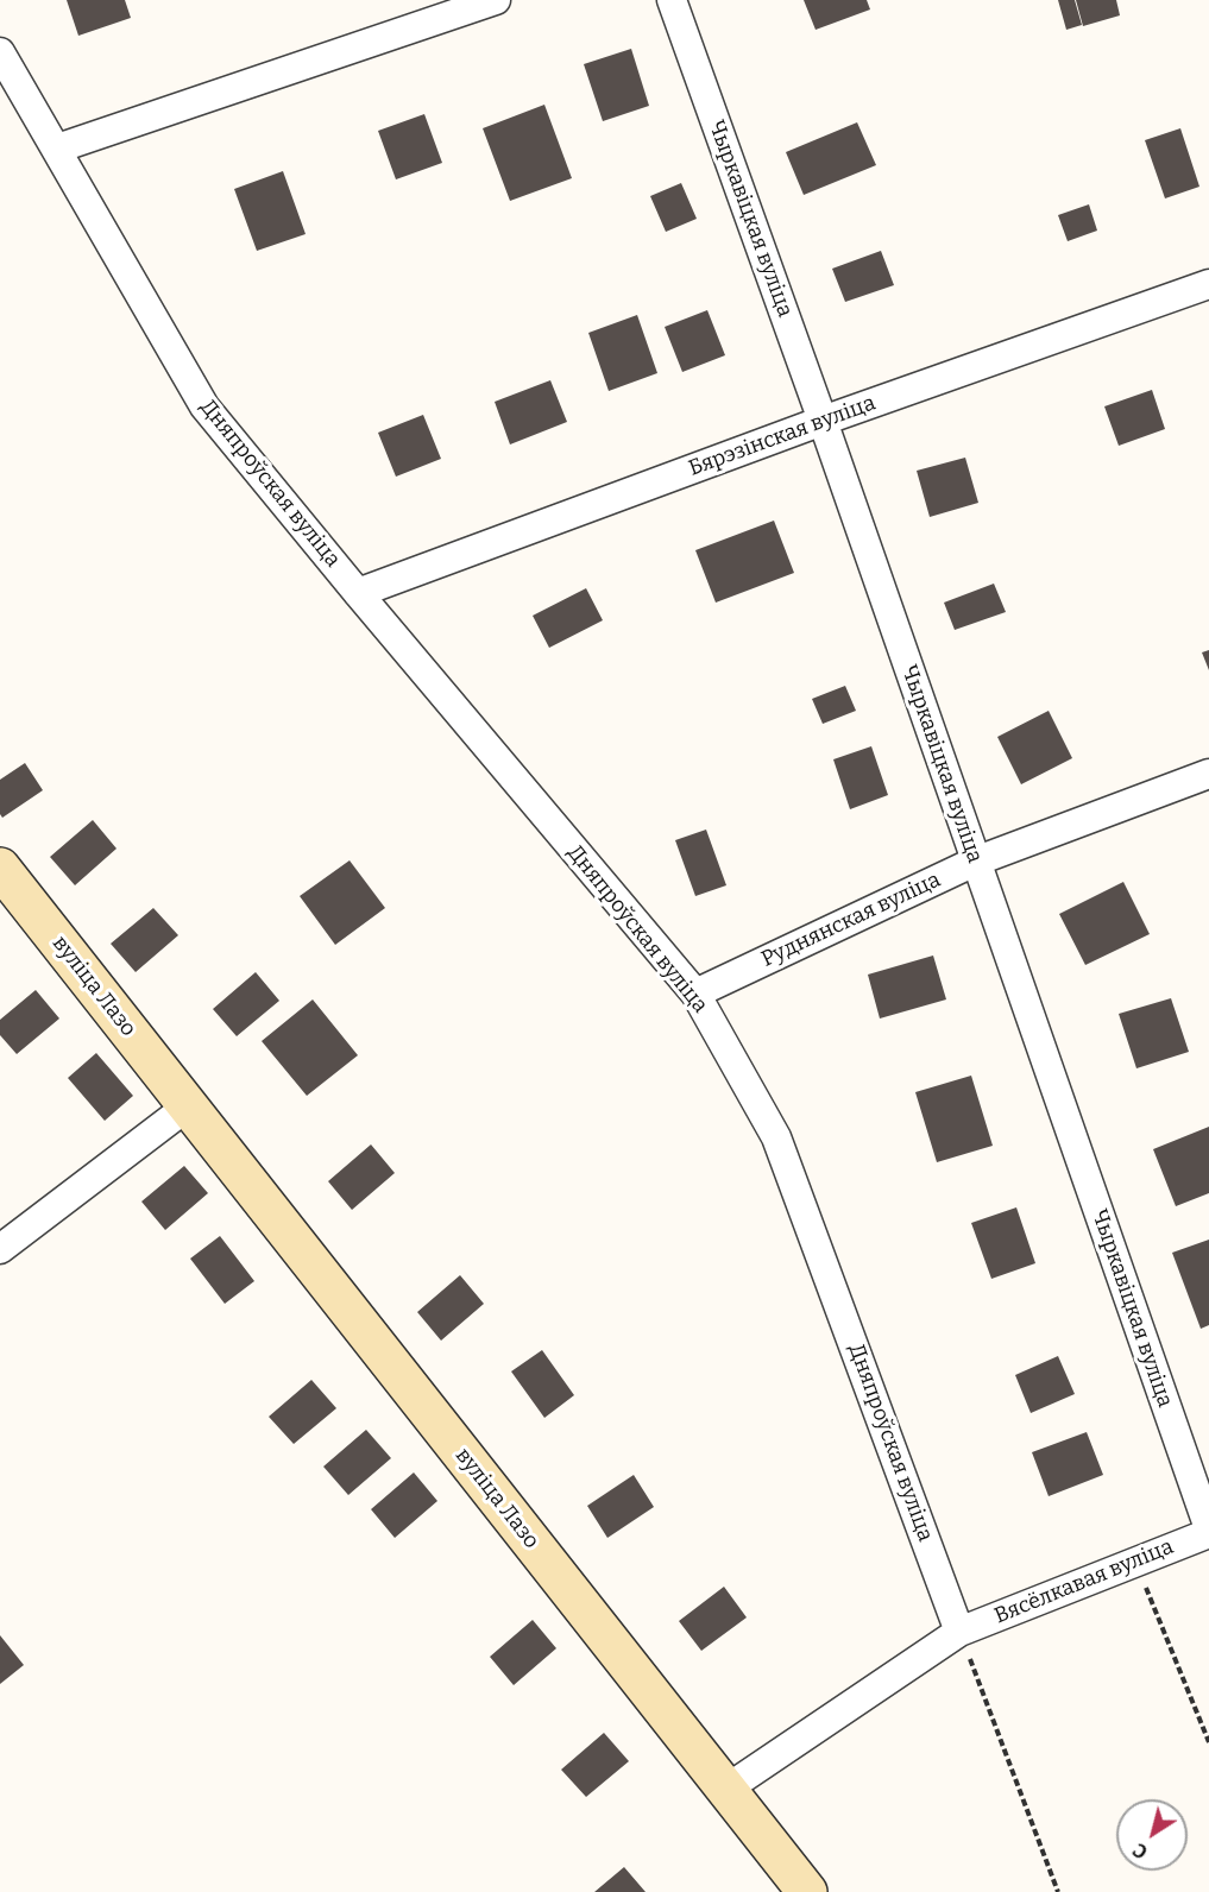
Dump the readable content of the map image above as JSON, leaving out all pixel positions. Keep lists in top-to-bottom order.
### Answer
{
  "streets": {
    "main road": ["вуліца Лазо"],
    "street": [
      "Чыркавіцкая вуліца",
      "Бярэзінская вуліца",
      "Дняпроўская вуліца",
      "Руднянская вуліца",
      "Вясёлкавая вуліца"
    ]
  },
  "crossings": [
    ["Чыркавіцкая вуліца", "Бярэзінская вуліца"],
    ["Чыркавіцкая вуліца", "Руднянская вуліца"],
    ["Чыркавіцкая вуліца", "Вясёлкавая вуліца"],
    ["Бярэзінская вуліца", "Дняпроўская вуліца"],
    ["Дняпроўская вуліца", "Руднянская вуліца"],
    ["Дняпроўская вуліца", "Вясёлкавая вуліца"]
  ],
  "north": "bottom left"
}
